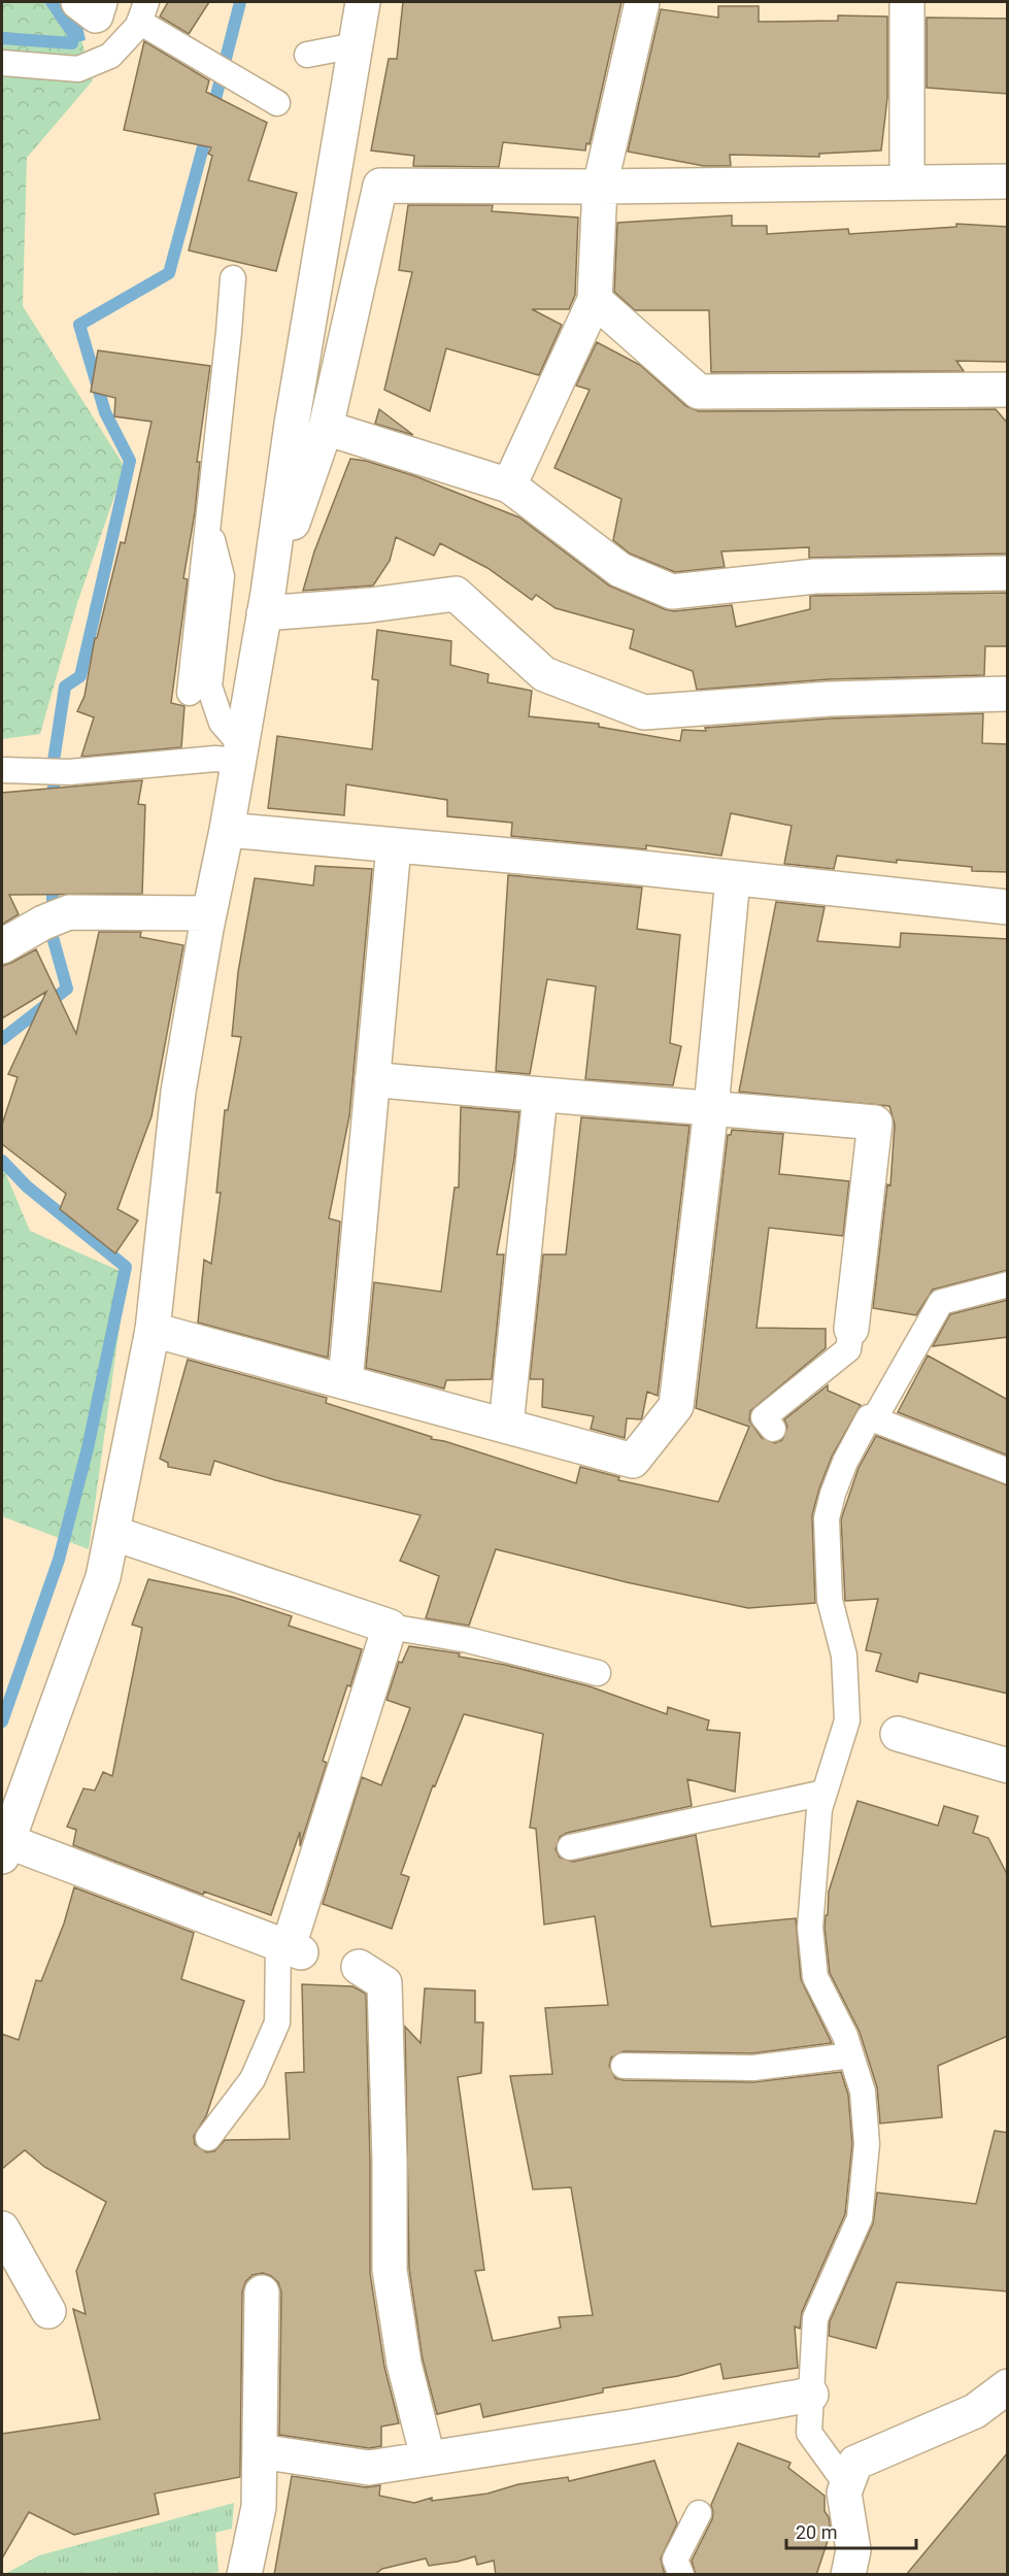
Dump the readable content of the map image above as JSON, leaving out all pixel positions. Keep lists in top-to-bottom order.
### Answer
{
  "scale_bar": "20 m"
}
